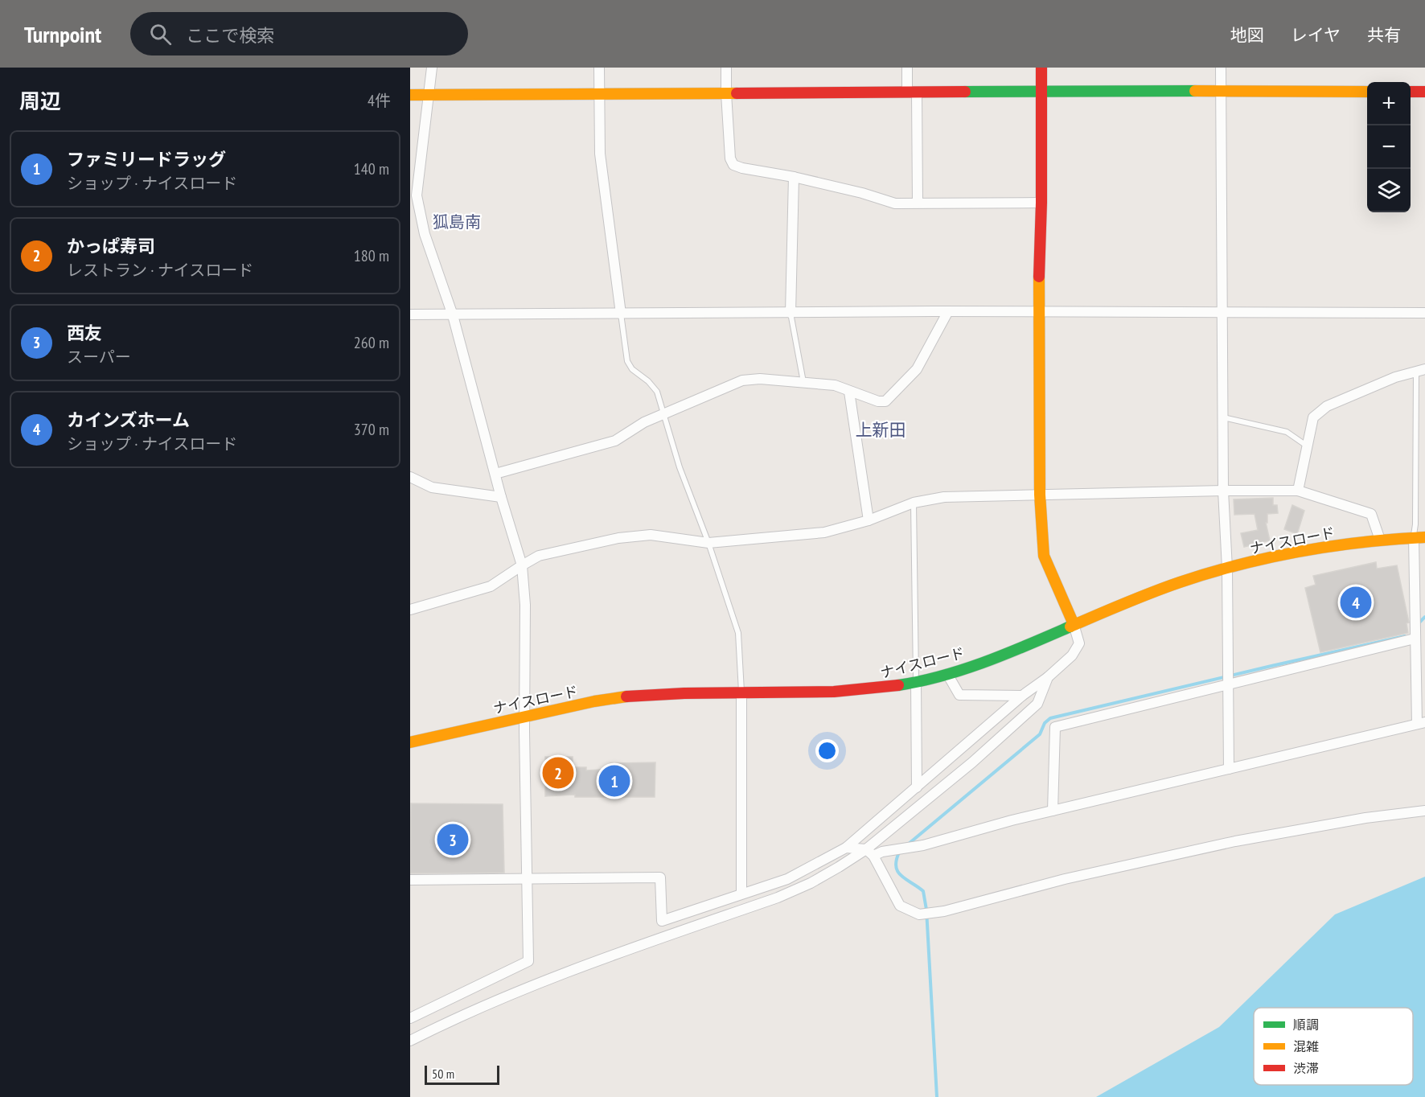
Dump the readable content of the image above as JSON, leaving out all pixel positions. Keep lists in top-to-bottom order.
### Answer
{
  "streets": {
    "street": ["ナイスロード"]
  },
  "districts": ["狐島南", "上新田"],
  "legend": ["順調", "混雑", "渋滞"],
  "scale_bar": "50 m",
  "page": {
    "header": "Turnpoint",
    "search": "ここで検索",
    "nav": ["地図", "レイヤ", "共有"],
    "heading": ["周辺", "4件"],
    "map_buttons": ["+", "−"],
    "list": [
      {
        "mark": "1",
        "name": "ファミリードラッグ",
        "note": "ショップ · ナイスロード",
        "value": "140 m"
      },
      {
        "mark": "2",
        "name": "かっぱ寿司",
        "note": "レストラン · ナイスロード",
        "value": "180 m"
      },
      {
        "mark": "3",
        "name": "西友",
        "note": "スーパー",
        "value": "260 m"
      },
      {
        "mark": "4",
        "name": "カインズホーム",
        "note": "ショップ · ナイスロード",
        "value": "370 m"
      }
    ],
    "pins": [
      "4",
      "2",
      "1",
      "3"
    ],
    "scale": "50 m"
  }
}
